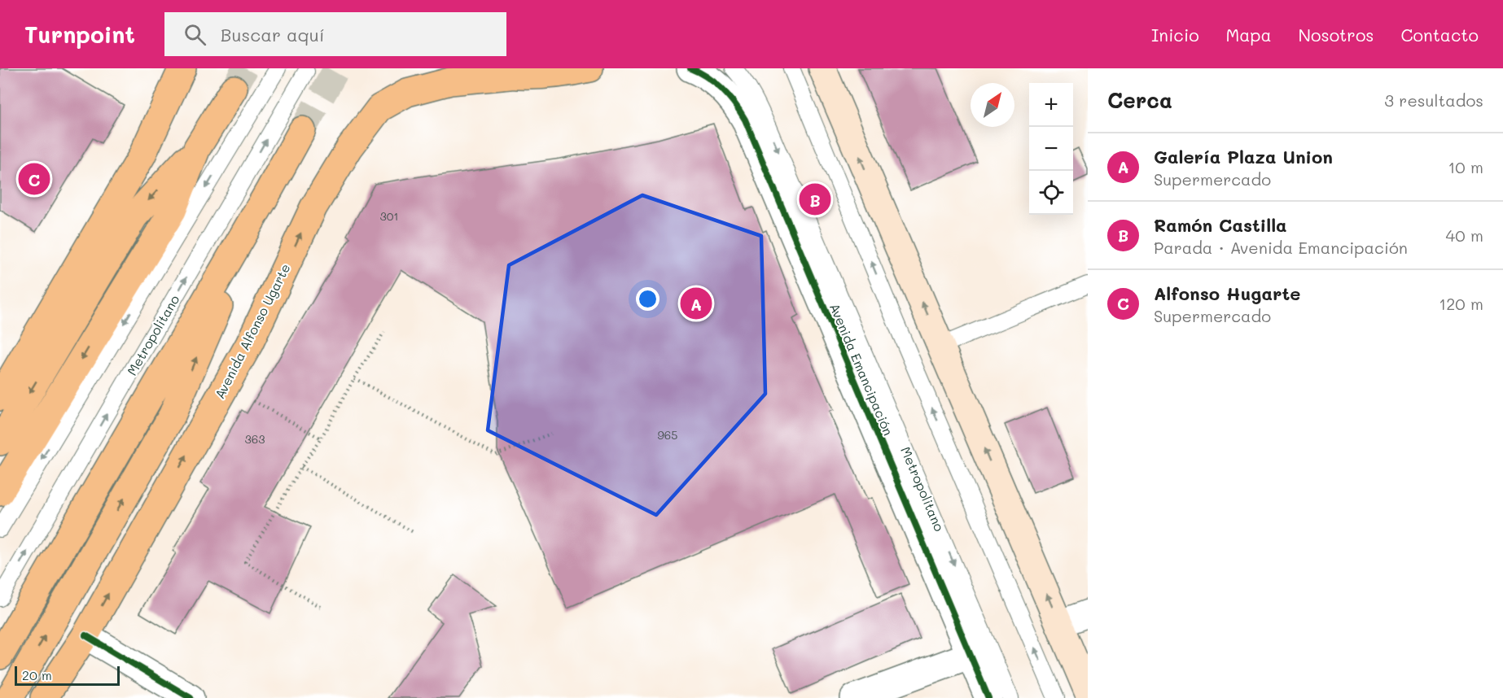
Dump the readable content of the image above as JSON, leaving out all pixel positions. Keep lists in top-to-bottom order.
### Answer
{
  "streets": {
    "main road": ["Avenida Alfonso Ugarte"],
    "street": ["Avenida Emancipación"],
    "lane": ["Metropolitano"]
  },
  "house_numbers": ["301", "965", "363"],
  "scale_bar": "20 m",
  "north": "top right",
  "page": {
    "header": "Turnpoint",
    "search": "Buscar aquí",
    "nav": [
      "Inicio",
      "Mapa",
      "Nosotros",
      "Contacto"
    ],
    "heading": ["Cerca", "3 resultados"],
    "map_buttons": ["+", "−"],
    "list": [
      {
        "mark": "A",
        "name": "Galería Plaza Union",
        "note": "Supermercado",
        "value": "10 m"
      },
      {
        "mark": "B",
        "name": "Ramón Castilla",
        "note": "Parada · Avenida Emancipación",
        "value": "40 m"
      },
      {
        "mark": "C",
        "name": "Alfonso Hugarte",
        "note": "Supermercado",
        "value": "120 m"
      }
    ],
    "pins": ["C", "B", "A"],
    "scale": "20 m"
  }
}
